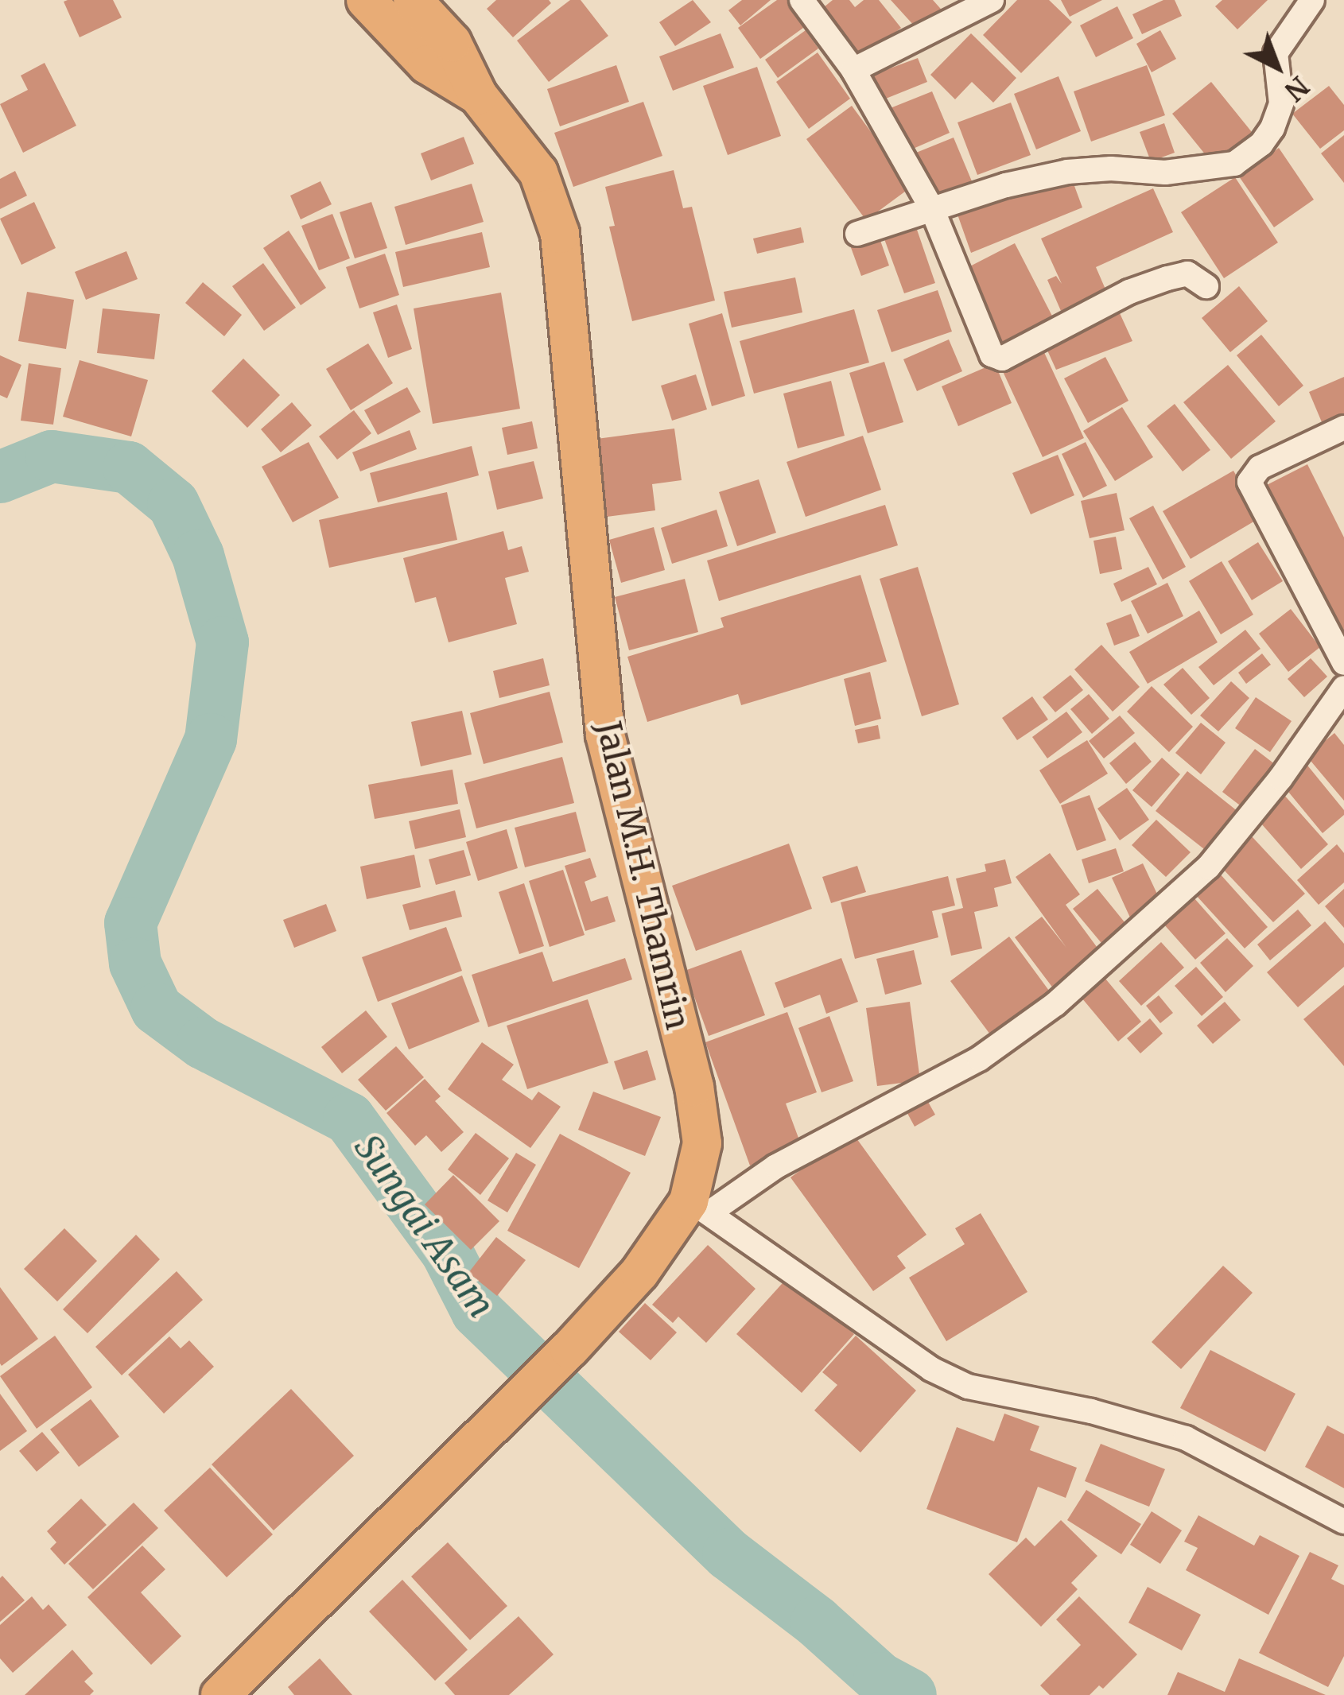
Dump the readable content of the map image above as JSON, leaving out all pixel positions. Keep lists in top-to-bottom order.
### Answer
{
  "streets": {
    "highway": ["Jalan M.H. Thamrin"]
  },
  "water": ["Sungai Asam"],
  "north": "bottom right"
}
